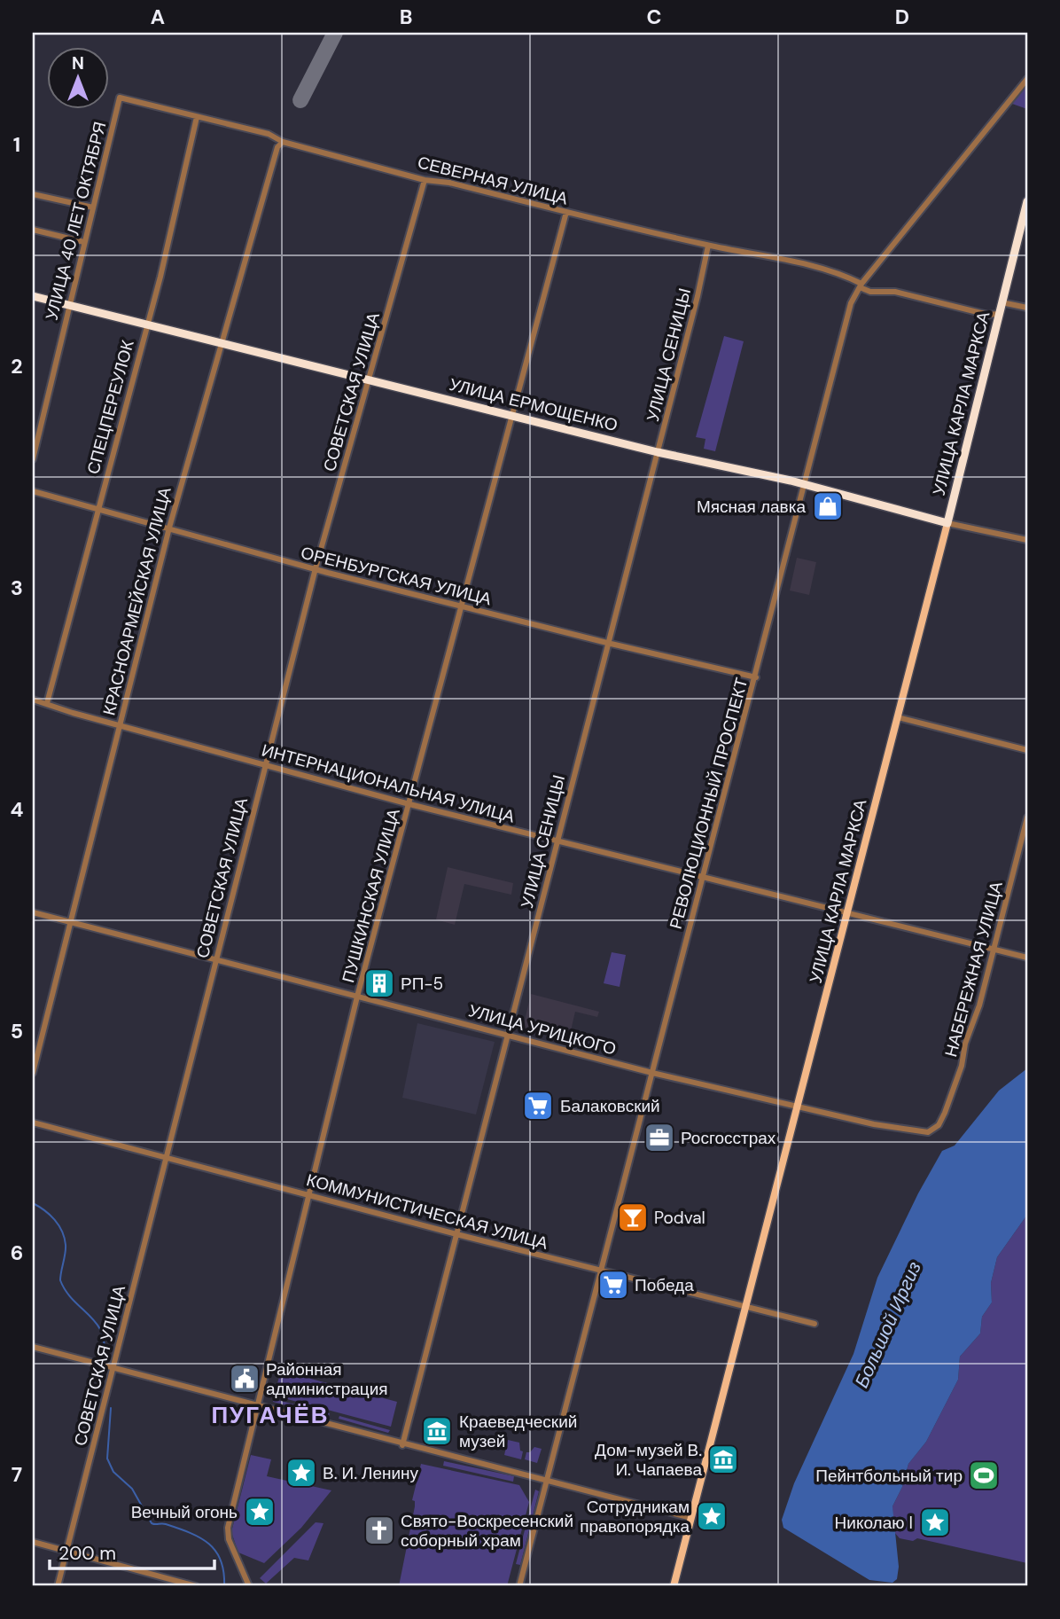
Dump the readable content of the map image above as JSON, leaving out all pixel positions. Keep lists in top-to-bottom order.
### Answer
{
  "streets": {
    "highway": ["УЛИЦА КАРЛА МАРКСА", "УЛИЦА ЕРМОЩЕНКО"],
    "street": [
      "СЕВЕРНАЯ УЛИЦА",
      "УЛИЦА 40 ЛЕТ ОКТЯБРЯ",
      "УЛИЦА СЕНИЦЫ",
      "СОВЕТСКАЯ УЛИЦА",
      "СПЕЦПЕРЕУЛОК",
      "ОРЕНБУРГСКАЯ УЛИЦА",
      "КРАСНОАРМЕЙСКАЯ УЛИЦА",
      "ИНТЕРНАЦИОНАЛЬНАЯ УЛИЦА",
      "РЕВОЛЮЦИОННЫЙ ПРОСПЕКТ",
      "ПУШКИНСКАЯ УЛИЦА",
      "НАБЕРЕЖНАЯ УЛИЦА",
      "УЛИЦА УРИЦКОГО",
      "КОММУНИСТИЧЕСКАЯ УЛИЦА"
    ]
  },
  "crossings": [
    ["СЕВЕРНАЯ УЛИЦА", "УЛИЦА 40 ЛЕТ ОКТЯБРЯ"],
    ["СЕВЕРНАЯ УЛИЦА", "УЛИЦА СЕНИЦЫ"],
    ["СЕВЕРНАЯ УЛИЦА", "СОВЕТСКАЯ УЛИЦА"],
    ["СЕВЕРНАЯ УЛИЦА", "УЛИЦА КАРЛА МАРКСА"],
    ["СЕВЕРНАЯ УЛИЦА", "СПЕЦПЕРЕУЛОК"],
    ["СЕВЕРНАЯ УЛИЦА", "КРАСНОАРМЕЙСКАЯ УЛИЦА"],
    ["СЕВЕРНАЯ УЛИЦА", "РЕВОЛЮЦИОННЫЙ ПРОСПЕКТ"],
    ["СЕВЕРНАЯ УЛИЦА", "ПУШКИНСКАЯ УЛИЦА"],
    ["УЛИЦА 40 ЛЕТ ОКТЯБРЯ", "УЛИЦА ЕРМОЩЕНКО"],
    ["УЛИЦА СЕНИЦЫ", "УЛИЦА ЕРМОЩЕНКО"],
    ["УЛИЦА СЕНИЦЫ", "ОРЕНБУРГСКАЯ УЛИЦА"],
    ["УЛИЦА СЕНИЦЫ", "ИНТЕРНАЦИОНАЛЬНАЯ УЛИЦА"],
    ["УЛИЦА СЕНИЦЫ", "УЛИЦА УРИЦКОГО"],
    ["УЛИЦА СЕНИЦЫ", "КОММУНИСТИЧЕСКАЯ УЛИЦА"],
    ["СОВЕТСКАЯ УЛИЦА", "УЛИЦА ЕРМОЩЕНКО"],
    ["СОВЕТСКАЯ УЛИЦА", "ОРЕНБУРГСКАЯ УЛИЦА"],
    ["СОВЕТСКАЯ УЛИЦА", "ИНТЕРНАЦИОНАЛЬНАЯ УЛИЦА"],
    ["СОВЕТСКАЯ УЛИЦА", "УЛИЦА УРИЦКОГО"],
    ["СОВЕТСКАЯ УЛИЦА", "КОММУНИСТИЧЕСКАЯ УЛИЦА"],
    ["УЛИЦА КАРЛА МАРКСА", "УЛИЦА ЕРМОЩЕНКО"],
    ["УЛИЦА КАРЛА МАРКСА", "ИНТЕРНАЦИОНАЛЬНАЯ УЛИЦА"],
    ["УЛИЦА КАРЛА МАРКСА", "УЛИЦА УРИЦКОГО"],
    ["УЛИЦА КАРЛА МАРКСА", "КОММУНИСТИЧЕСКАЯ УЛИЦА"],
    ["УЛИЦА ЕРМОЩЕНКО", "СПЕЦПЕРЕУЛОК"],
    ["УЛИЦА ЕРМОЩЕНКО", "КРАСНОАРМЕЙСКАЯ УЛИЦА"],
    ["УЛИЦА ЕРМОЩЕНКО", "РЕВОЛЮЦИОННЫЙ ПРОСПЕКТ"],
    ["УЛИЦА ЕРМОЩЕНКО", "ПУШКИНСКАЯ УЛИЦА"],
    ["СПЕЦПЕРЕУЛОК", "ОРЕНБУРГСКАЯ УЛИЦА"],
    ["СПЕЦПЕРЕУЛОК", "ИНТЕРНАЦИОНАЛЬНАЯ УЛИЦА"],
    ["ОРЕНБУРГСКАЯ УЛИЦА", "КРАСНОАРМЕЙСКАЯ УЛИЦА"],
    ["ОРЕНБУРГСКАЯ УЛИЦА", "РЕВОЛЮЦИОННЫЙ ПРОСПЕКТ"],
    ["ОРЕНБУРГСКАЯ УЛИЦА", "ПУШКИНСКАЯ УЛИЦА"],
    ["КРАСНОАРМЕЙСКАЯ УЛИЦА", "ИНТЕРНАЦИОНАЛЬНАЯ УЛИЦА"],
    ["КРАСНОАРМЕЙСКАЯ УЛИЦА", "УЛИЦА УРИЦКОГО"],
    ["ИНТЕРНАЦИОНАЛЬНАЯ УЛИЦА", "РЕВОЛЮЦИОННЫЙ ПРОСПЕКТ"],
    ["ИНТЕРНАЦИОНАЛЬНАЯ УЛИЦА", "ПУШКИНСКАЯ УЛИЦА"],
    ["ИНТЕРНАЦИОНАЛЬНАЯ УЛИЦА", "НАБЕРЕЖНАЯ УЛИЦА"],
    ["РЕВОЛЮЦИОННЫЙ ПРОСПЕКТ", "УЛИЦА УРИЦКОГО"],
    ["РЕВОЛЮЦИОННЫЙ ПРОСПЕКТ", "КОММУНИСТИЧЕСКАЯ УЛИЦА"],
    ["ПУШКИНСКАЯ УЛИЦА", "УЛИЦА УРИЦКОГО"],
    ["ПУШКИНСКАЯ УЛИЦА", "КОММУНИСТИЧЕСКАЯ УЛИЦА"],
    ["НАБЕРЕЖНАЯ УЛИЦА", "УЛИЦА УРИЦКОГО"]
  ],
  "districts": ["ПУГАЧЁВ"],
  "water": ["Большой Иргиз"],
  "places": {
    "shop": ["Мясная лавка"],
    "building": ["РП-5"],
    "supermarket": ["Балаковский", "Победа"],
    "office": ["Росгосстрах"],
    "bar": ["Podval"],
    "public building": ["Районная администрация"],
    "museum": ["Краеведческий музей", "Дом-музей В. И. Чапаева"],
    "place": [
      "В. И. Ленину",
      "Вечный огонь",
      "Сотрудникам правопорядка",
      "Николаю I"
    ],
    "sports": ["Пейнтбольный тир"],
    "church": ["Свято-Воскресенский соборный храм"]
  },
  "scale_bar": "200 m",
  "north": "top",
  "grid": {
    "columns": [
      "A",
      "B",
      "C",
      "D"
    ],
    "rows": [
      "1",
      "2",
      "3",
      "4",
      "5",
      "6",
      "7"
    ]
  }
}
